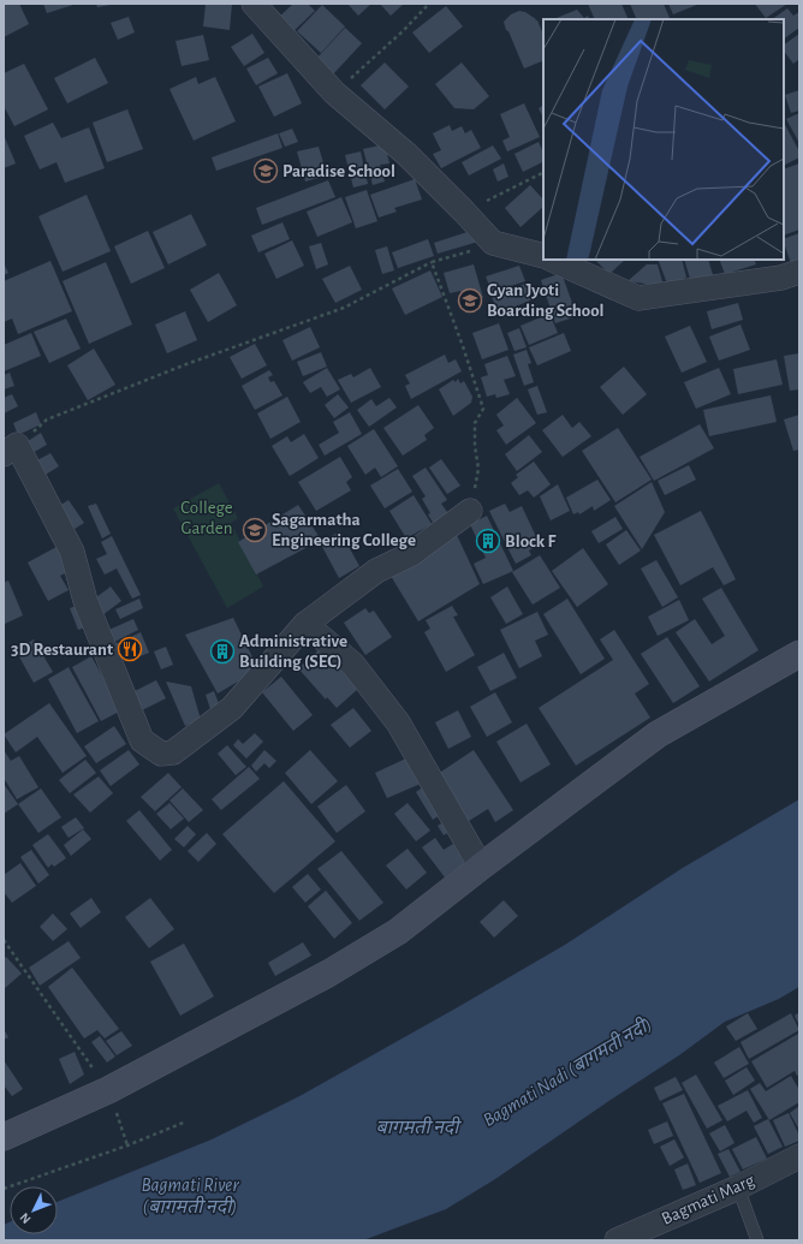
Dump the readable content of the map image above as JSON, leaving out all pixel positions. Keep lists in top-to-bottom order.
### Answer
{
  "streets": {
    "street": ["Bagmati Marg"]
  },
  "water": ["Bagmati Nadi (बागमती नदी)", "बागमती नदी", "Bagmati River (बागमती नदी)"],
  "parks": ["College Garden"],
  "places": {
    "school or university": ["Paradise School", "Gyan Jyoti Boarding School", "Sagarmatha Engineering College"],
    "building": ["Block F", "Administrative Building (SEC)"],
    "restaurant": ["3D Restaurant"]
  },
  "north": "bottom left"
}
